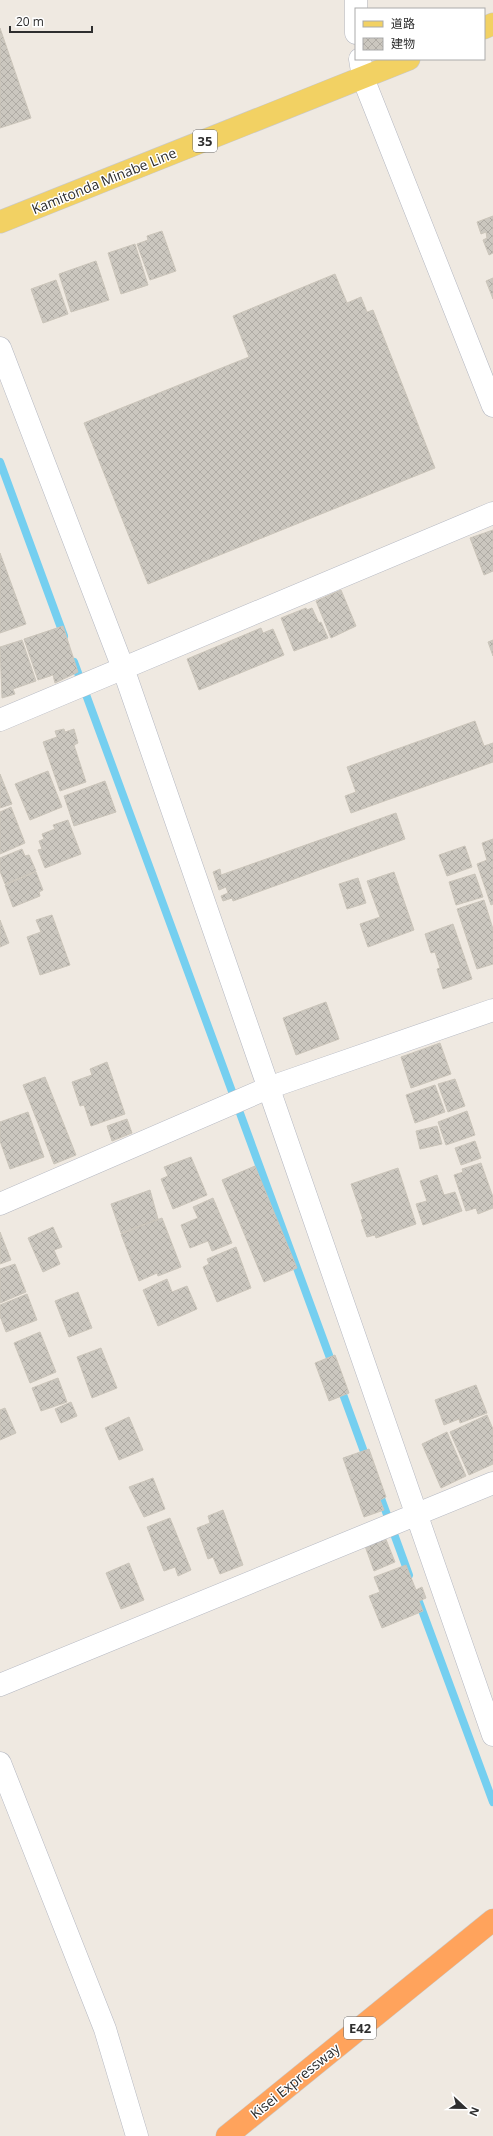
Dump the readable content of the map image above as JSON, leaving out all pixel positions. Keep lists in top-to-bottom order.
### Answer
{
  "streets": {
    "highway": ["E42", "Kisei Expressway"],
    "main road": ["35", "Kamitonda Minabe Line"]
  },
  "legend": ["道路", "建物"],
  "scale_bar": "20 m",
  "north": "right"
}
